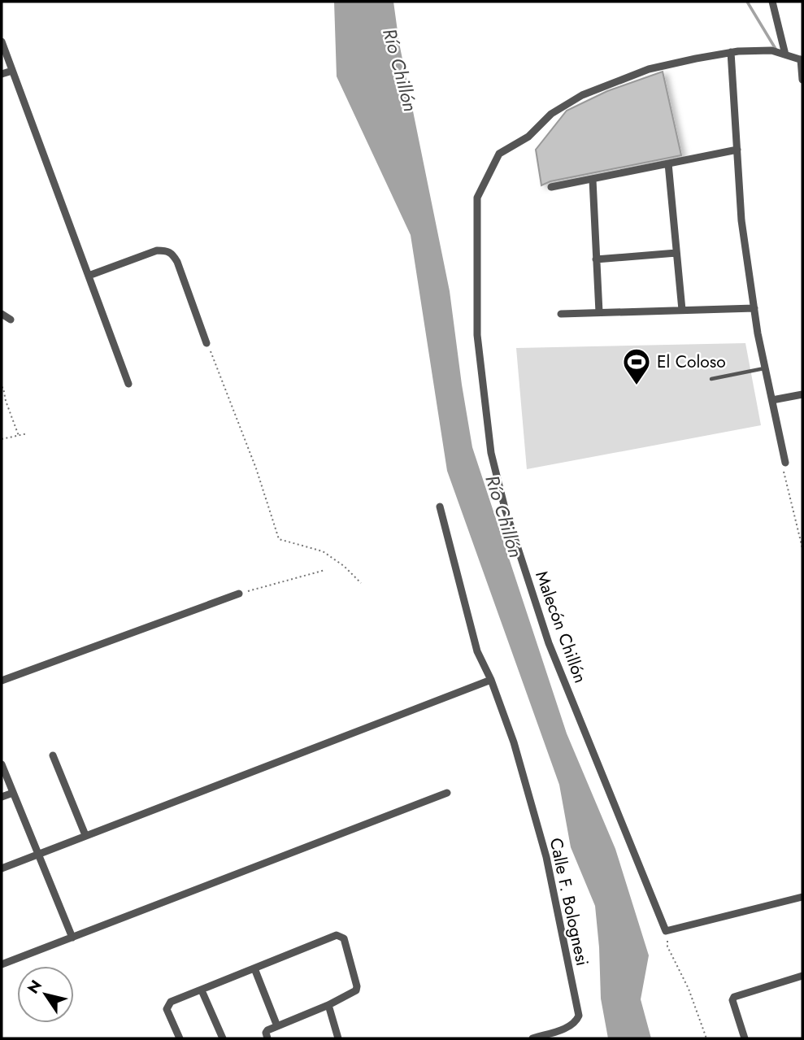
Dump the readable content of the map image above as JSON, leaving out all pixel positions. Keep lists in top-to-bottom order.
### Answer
{
  "streets": {
    "street": ["Malecón Chillón", "Calle F. Bolognesi"]
  },
  "water": ["Río Chillón"],
  "places": {
    "sports": ["El Coloso"]
  },
  "north": "top left"
}
